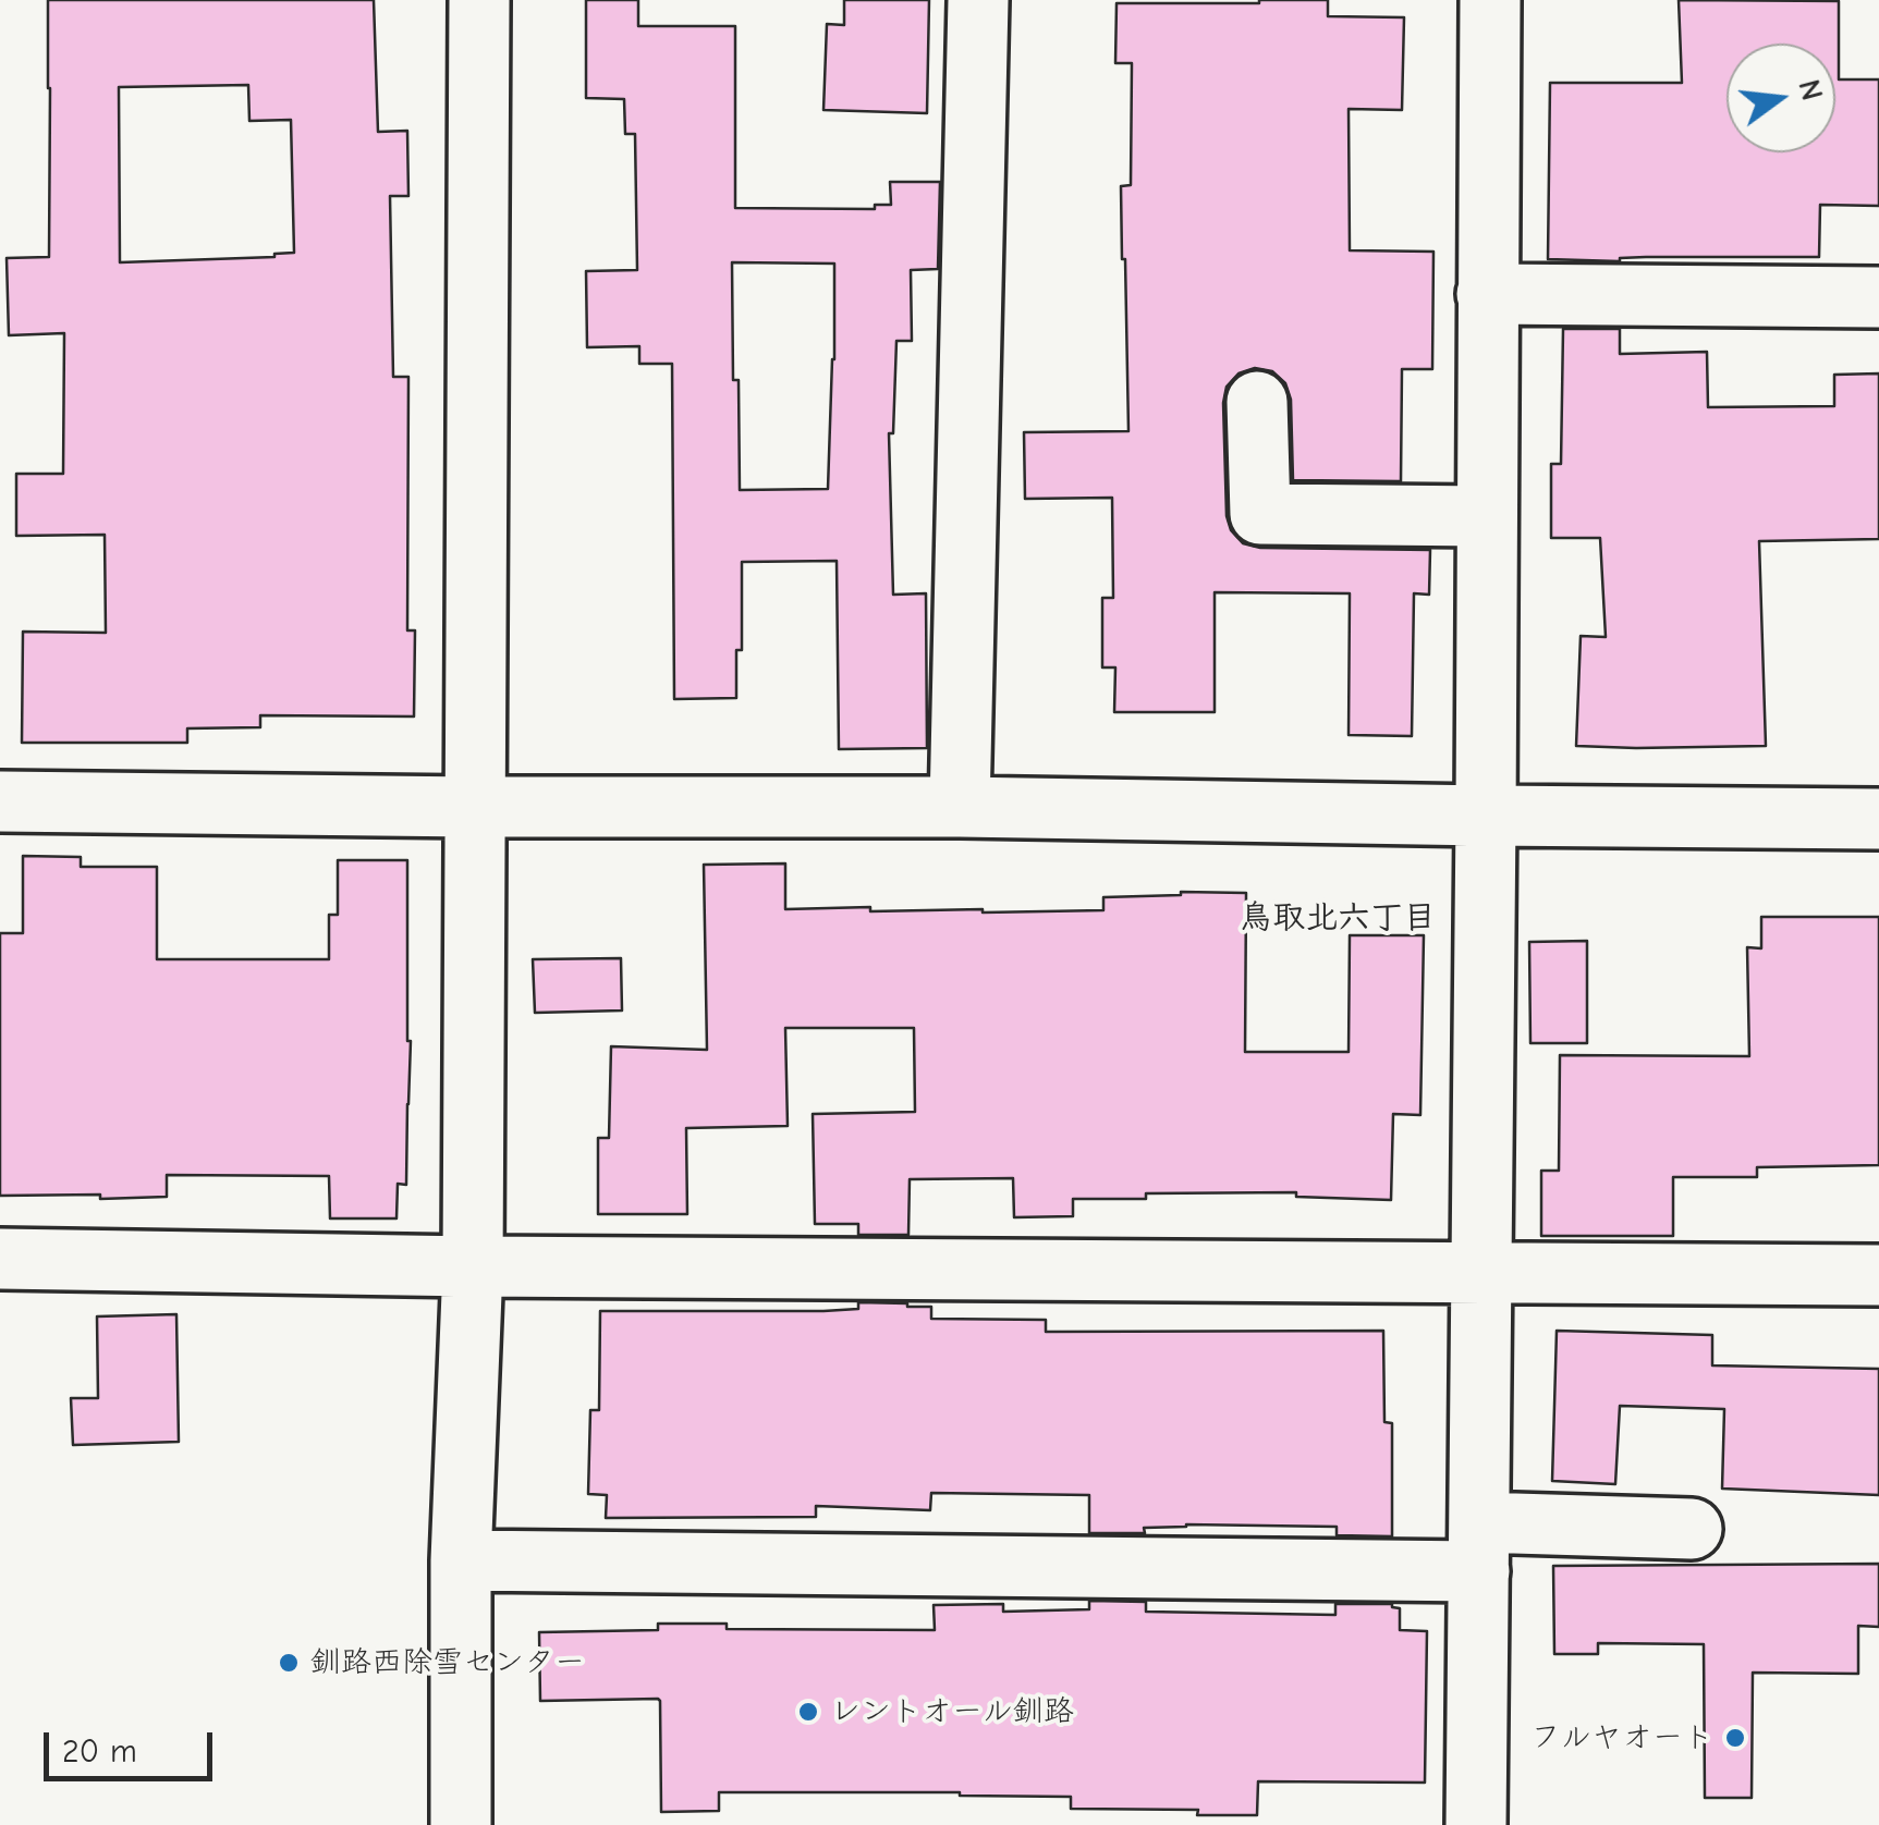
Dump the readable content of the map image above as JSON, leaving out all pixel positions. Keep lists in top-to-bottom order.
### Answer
{
  "districts": ["鳥取北六丁目"],
  "places": ["釧路西除雪センター", "レントオール釧路", "フルヤオート"],
  "scale_bar": "20 m",
  "north": "right"
}
